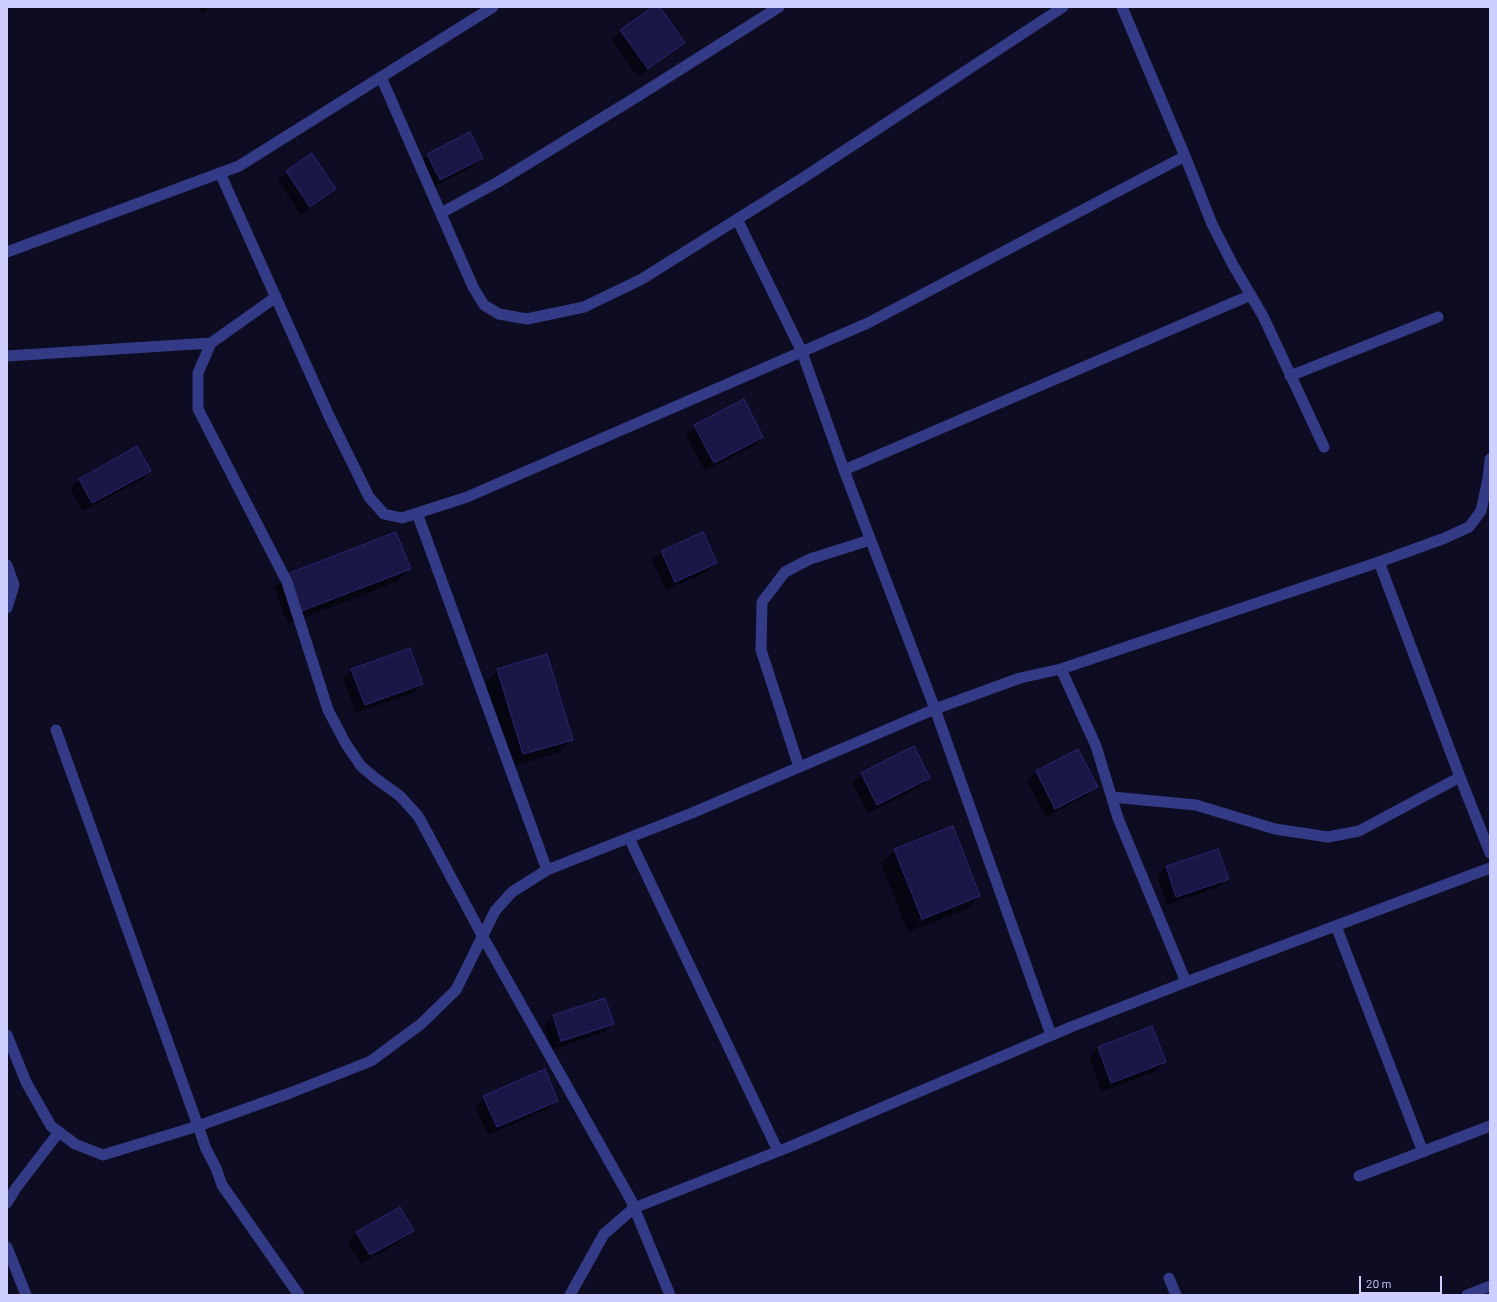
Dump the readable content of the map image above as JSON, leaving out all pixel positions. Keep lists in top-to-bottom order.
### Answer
{
  "scale_bar": "20 m"
}
